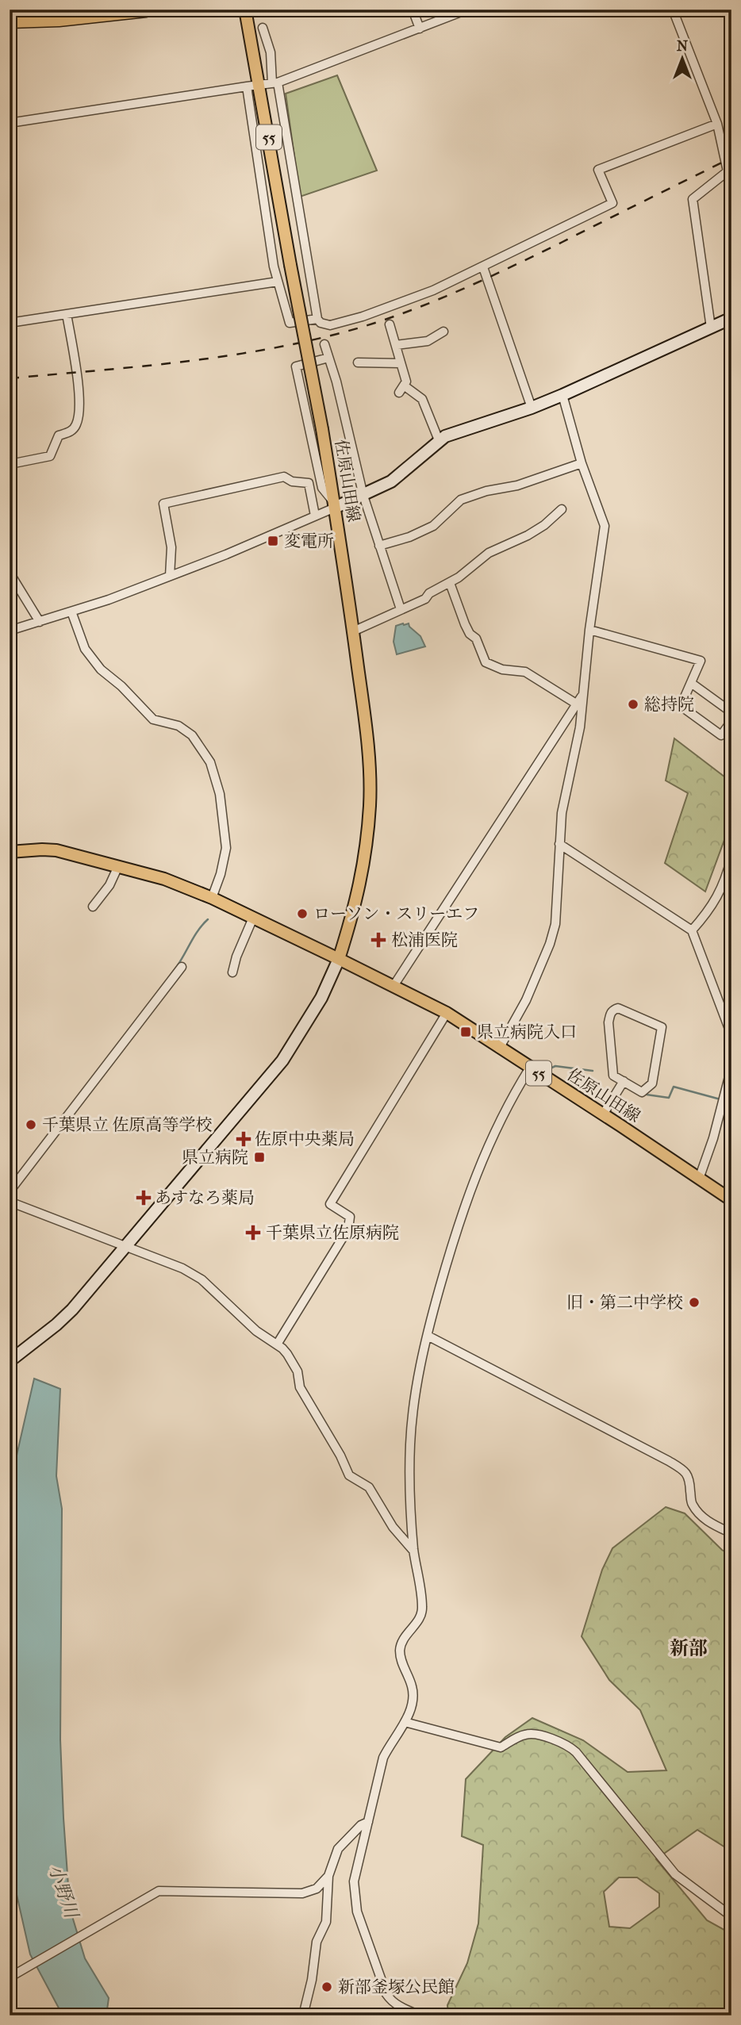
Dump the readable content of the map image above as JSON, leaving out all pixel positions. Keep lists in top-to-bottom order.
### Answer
{
  "streets": {
    "main road": ["55", "佐原山田線"]
  },
  "districts": ["新部"],
  "water": ["小野川"],
  "places": {
    "transit": ["変電所", "県立病院入口", "県立病院"],
    "other": [
      "総持院",
      "ローソン・スリーエフ",
      "千葉県立 佐原高等学校",
      "旧・第二中学校",
      "新部釜塚公民館"
    ],
    "health": [
      "松浦医院",
      "佐原中央薬局",
      "あすなろ薬局",
      "千葉県立佐原病院"
    ]
  },
  "north": "top"
}
